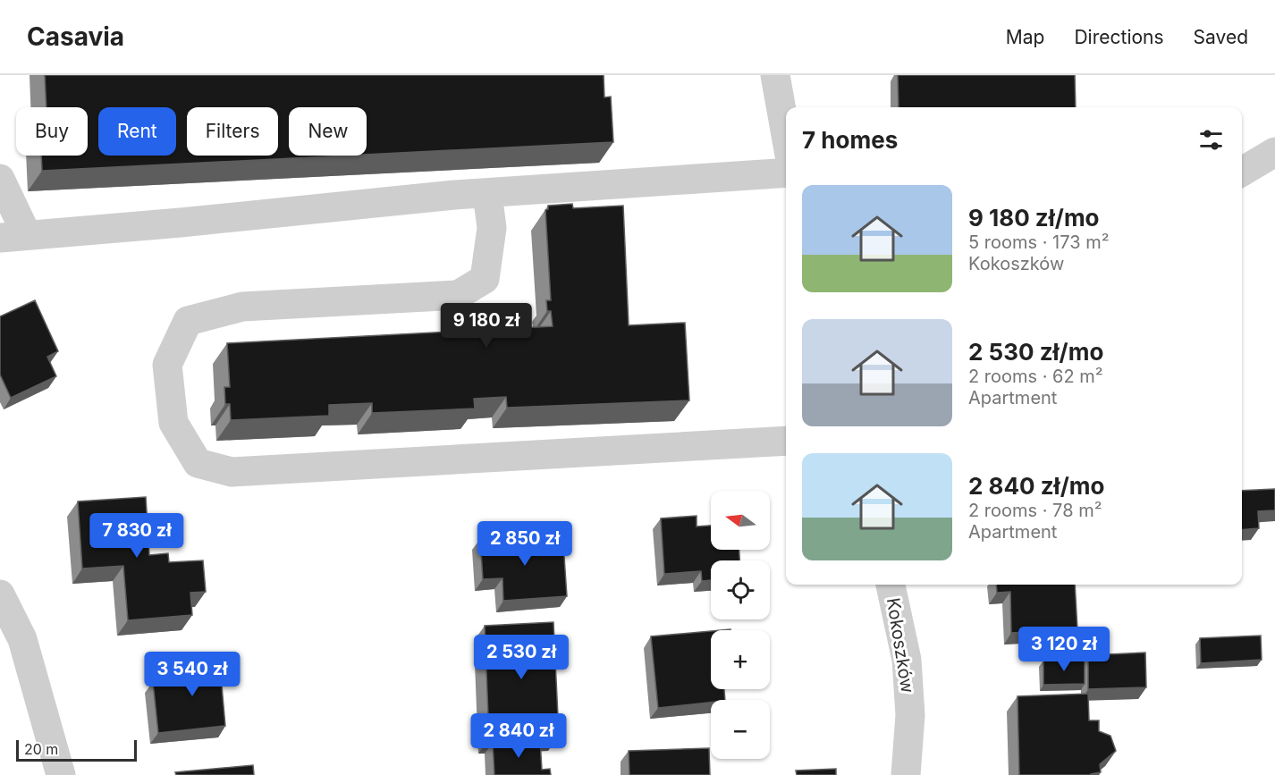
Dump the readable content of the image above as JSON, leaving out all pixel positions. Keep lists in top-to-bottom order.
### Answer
{
  "streets": {
    "street": ["Kokoszków"]
  },
  "scale_bar": "20 m",
  "north": "left",
  "page": {
    "header": "Casavia",
    "nav": ["Map", "Directions", "Saved"],
    "chip": [
      "Buy",
      "Rent",
      "Filters",
      "New"
    ],
    "heading": "7 homes",
    "list": [
      {
        "name": "9 180 zł/mo",
        "note": "5 rooms · 173 m² · Kokoszków"
      },
      {
        "name": "2 530 zł/mo",
        "note": "2 rooms · 62 m² · Apartment"
      },
      {
        "name": "2 840 zł/mo",
        "note": "2 rooms · 78 m² · Apartment"
      }
    ],
    "price": [
      "9 180 zł",
      "7 830 zł",
      "2 850 zł",
      "3 120 zł",
      "2 530 zł",
      "3 540 zł",
      "2 840 zł"
    ],
    "map_buttons": ["+", "−"],
    "scale": "20 m"
  }
}
